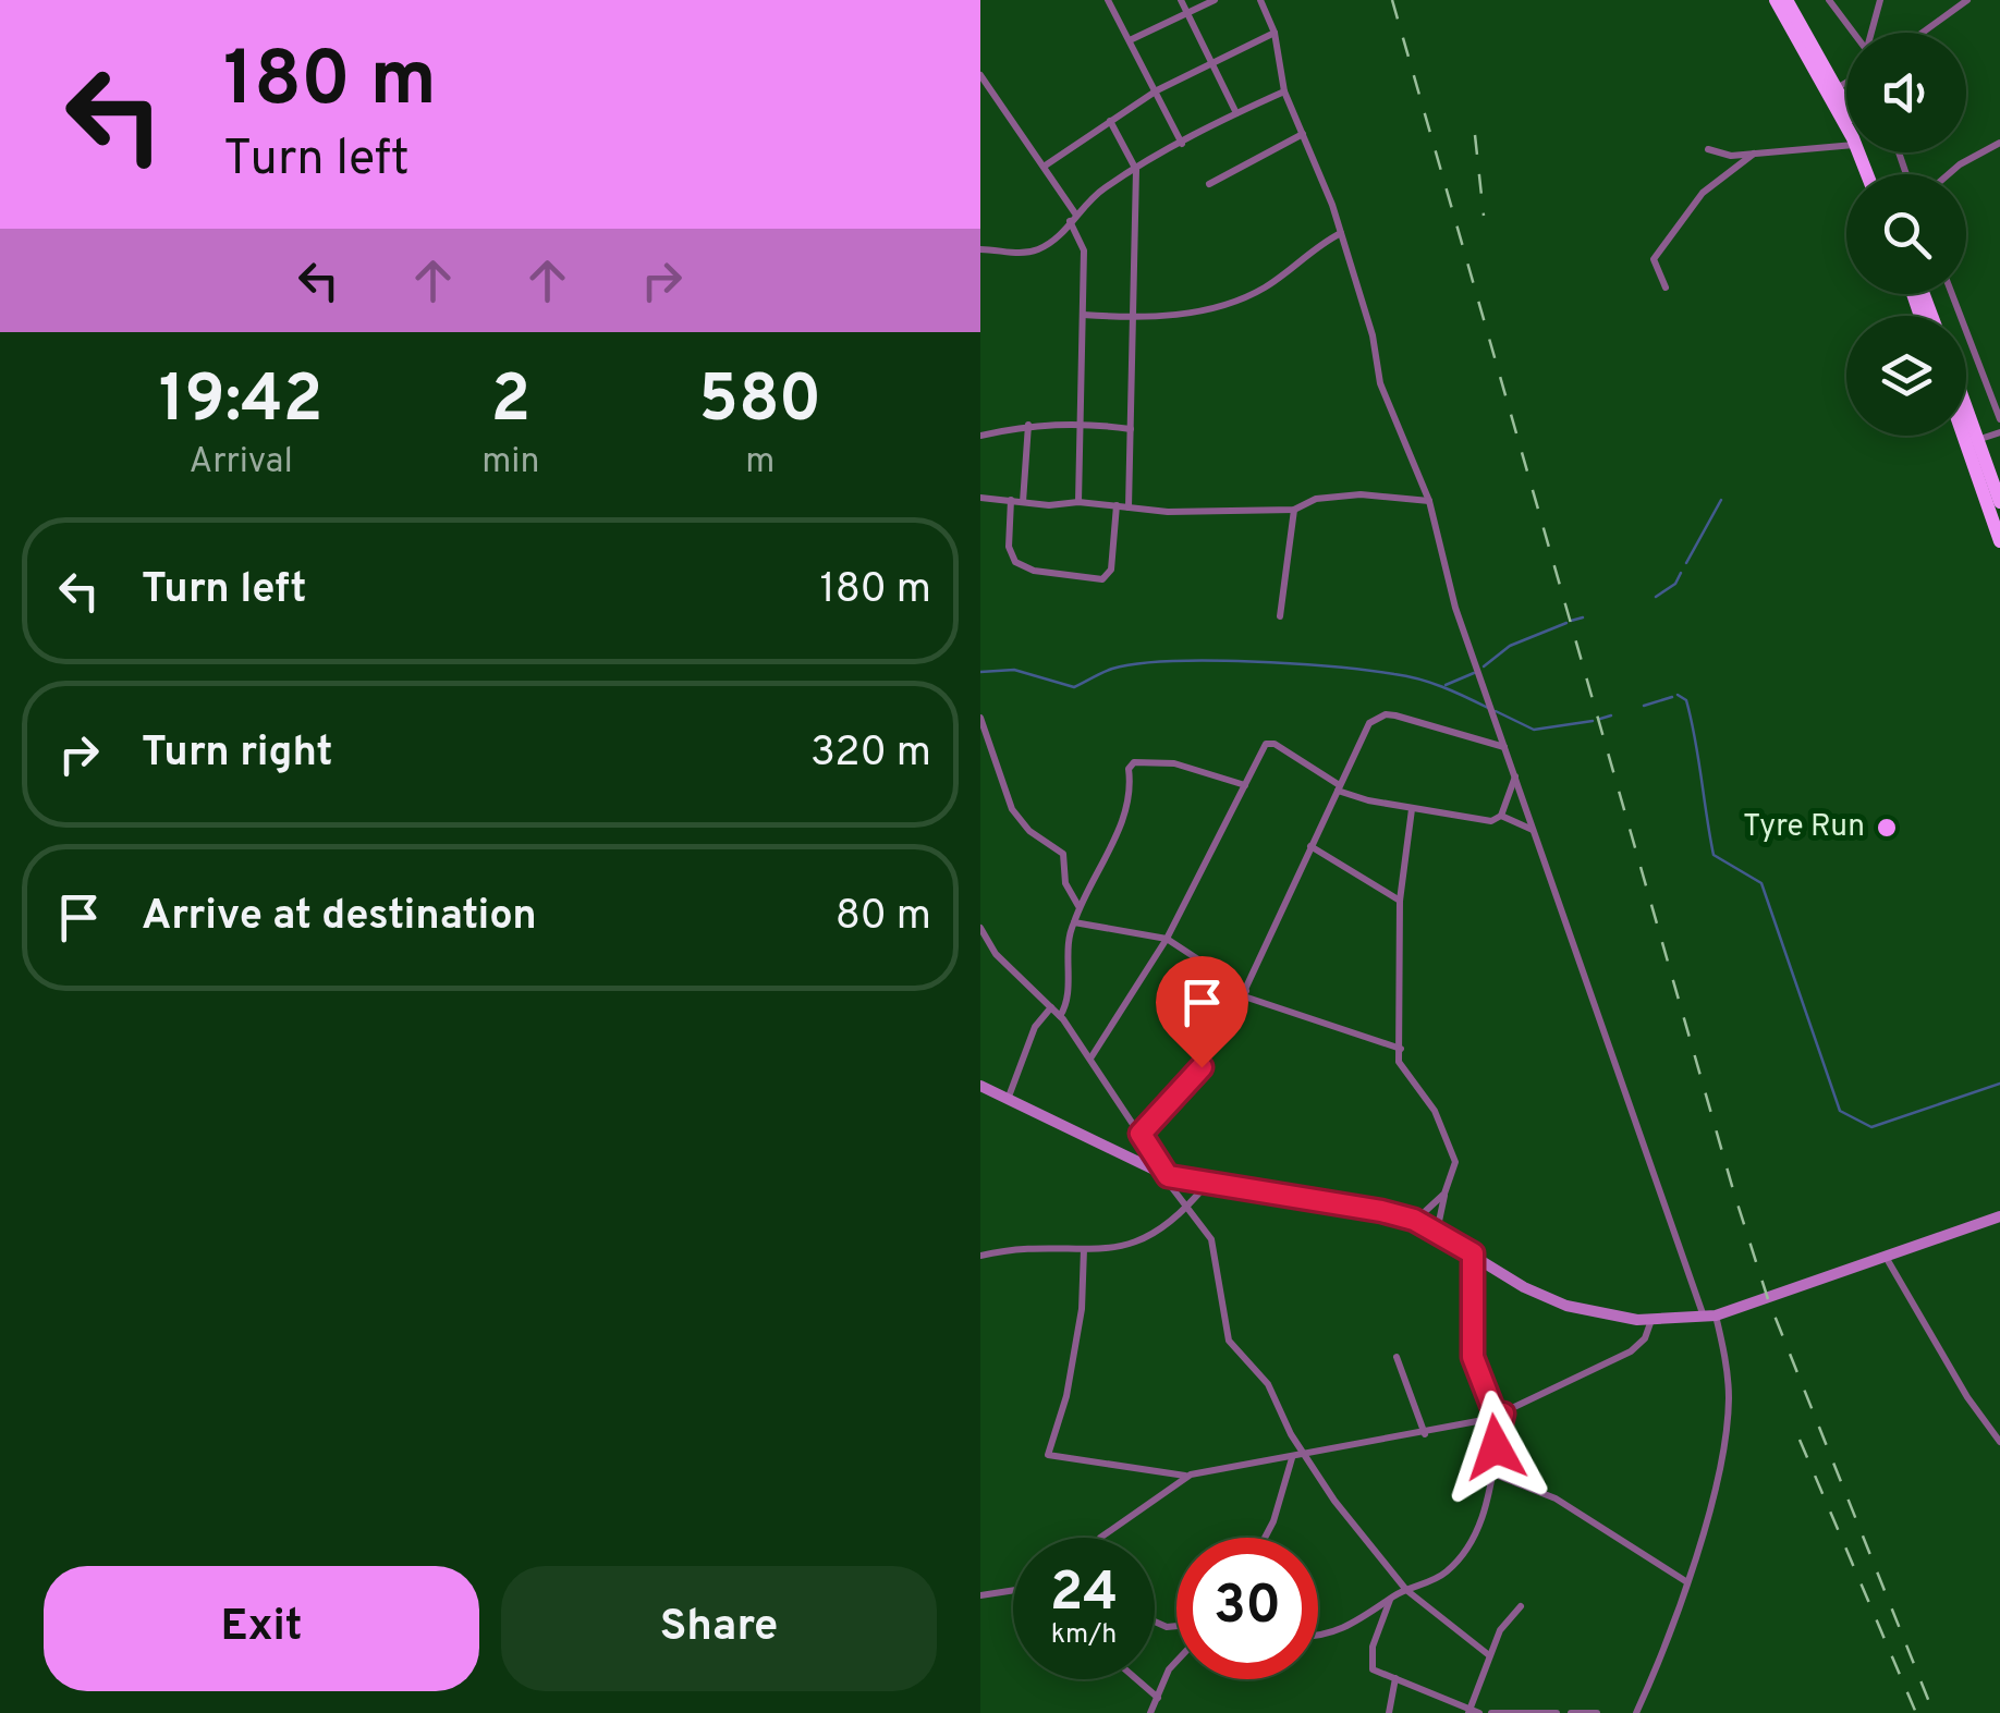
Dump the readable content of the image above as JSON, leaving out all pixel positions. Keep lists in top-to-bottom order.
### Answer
{
  "places": ["Tyre Run"],
  "page": {
    "turn": ["180 m", "Turn left"],
    "eta": [
      "19:42",
      "Arrival",
      "2",
      "min",
      "580",
      "m"
    ],
    "list": [
      {
        "name": "Turn left",
        "value": "180 m"
      },
      {
        "name": "Turn right",
        "value": "320 m"
      },
      {
        "name": "Arrive at destination",
        "value": "80 m"
      }
    ],
    "speed": "24 km/h",
    "limit": "30",
    "buttons": ["Exit", "Share"]
  }
}
